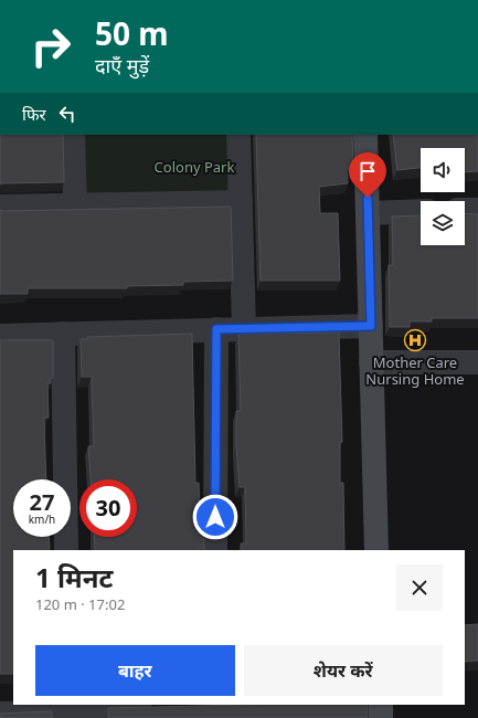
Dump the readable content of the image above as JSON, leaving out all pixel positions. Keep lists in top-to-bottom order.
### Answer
{
  "parks": ["Colony Park"],
  "places": {
    "hospital": ["Mother Care Nursing Home"]
  },
  "page": {
    "turn": ["50 m", "दाएँ मुड़ें"],
    "then": "फिर",
    "speed": "27 km/h",
    "limit": "30",
    "heading": ["1 मिनट", "120 m · 17:02"],
    "buttons": ["बाहर", "शेयर करें"]
  }
}
